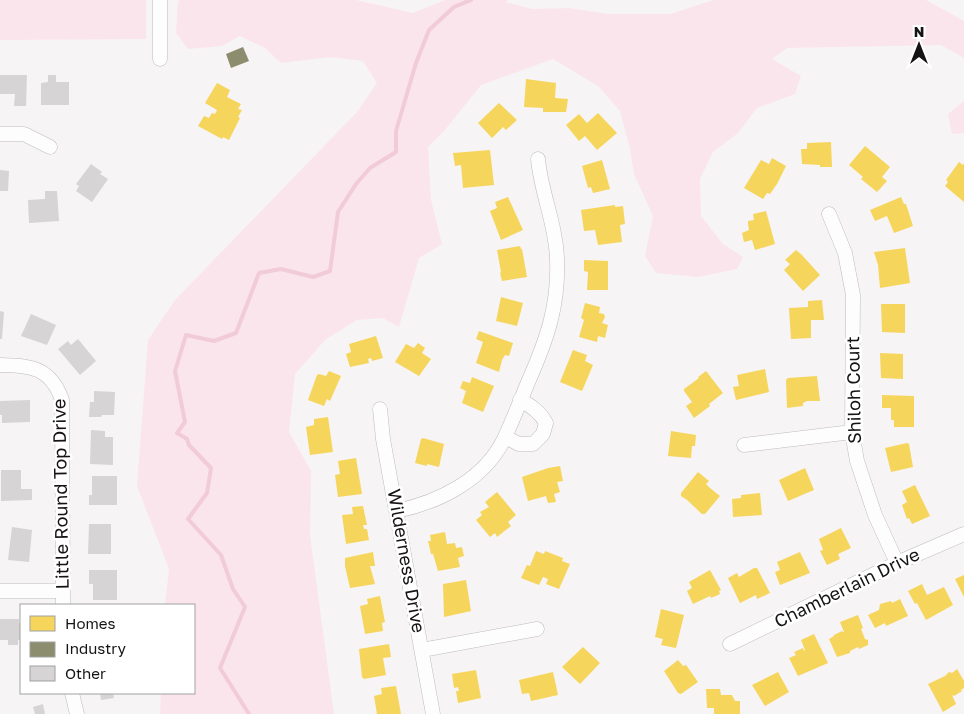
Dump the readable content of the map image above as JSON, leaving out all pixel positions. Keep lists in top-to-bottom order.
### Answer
{
  "streets": {
    "street": [
      "Shiloh Court",
      "Little Round Top Drive",
      "Wilderness Drive",
      "Chamberlain Drive"
    ]
  },
  "crossings": [
    ["Shiloh Court", "Chamberlain Drive"]
  ],
  "legend": ["Homes", "Industry", "Other"],
  "north": "top"
}
